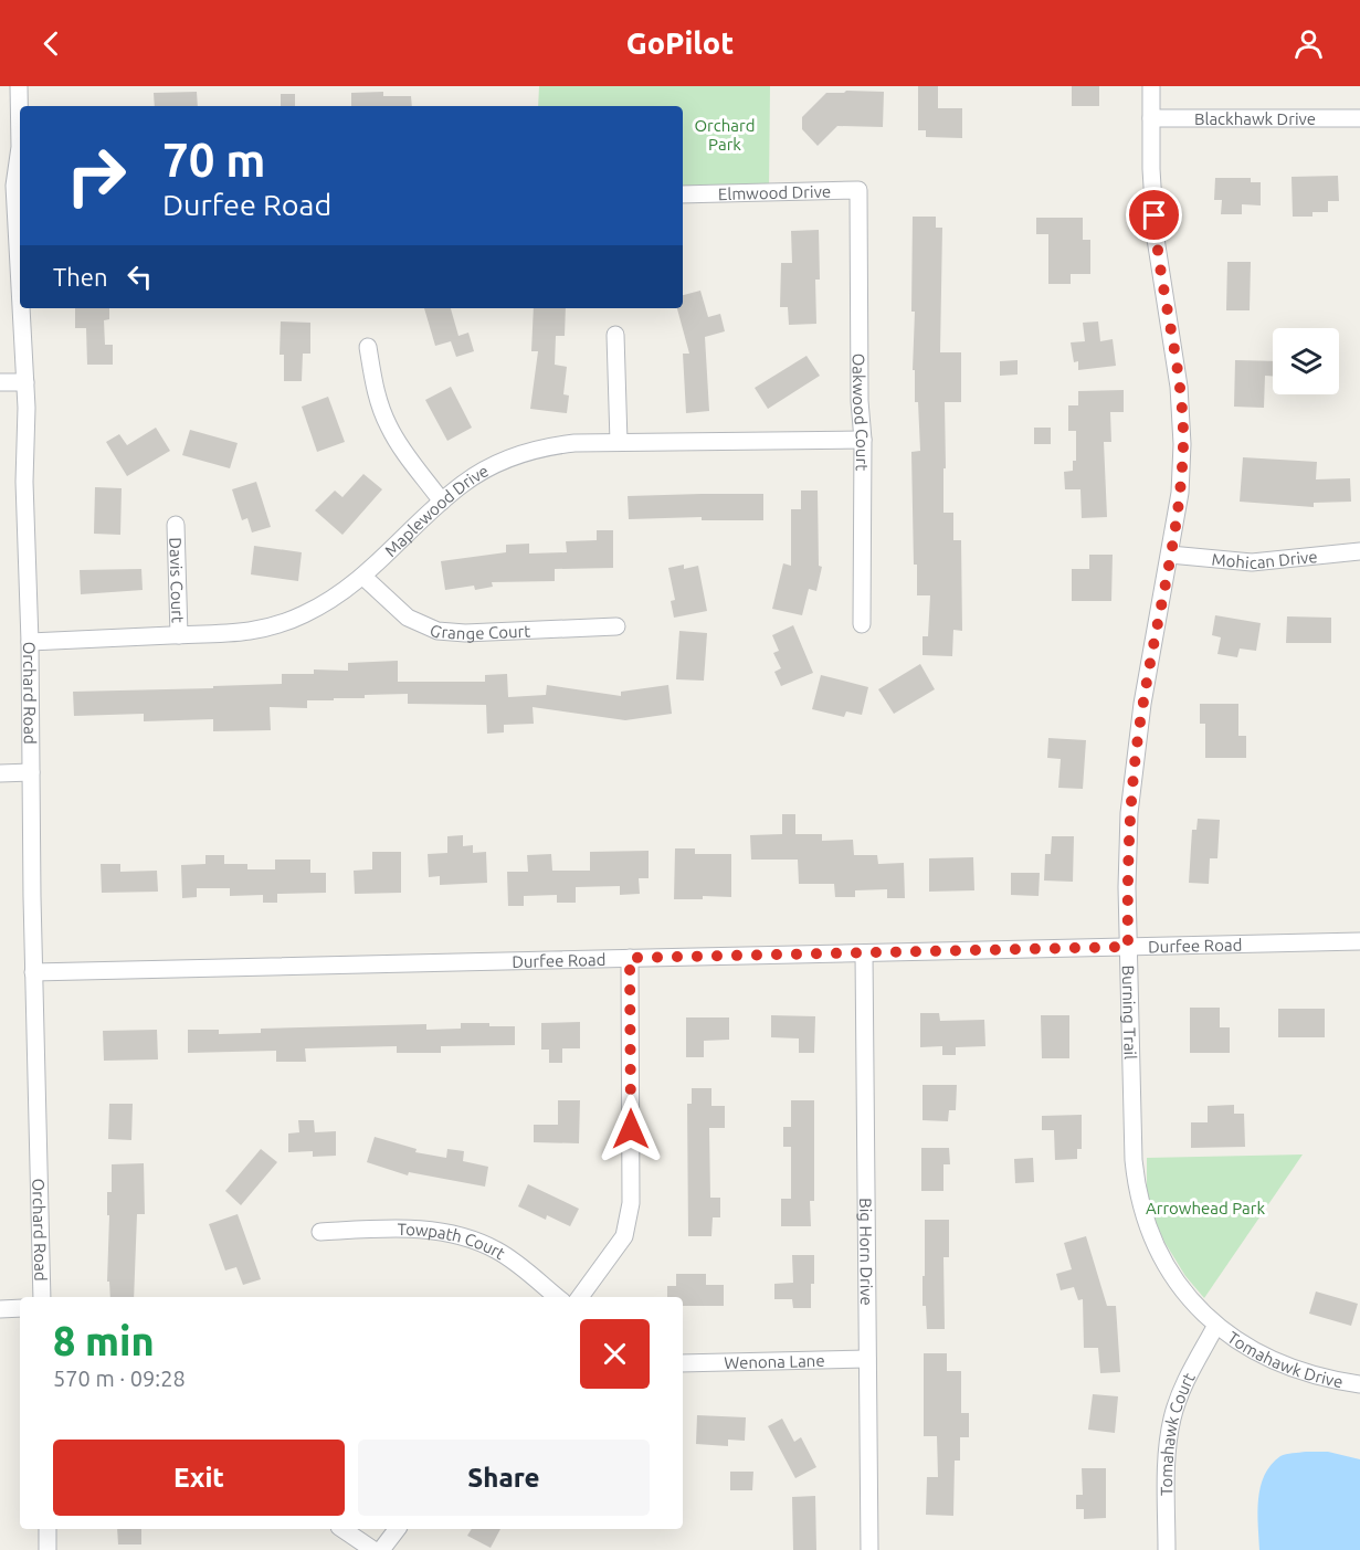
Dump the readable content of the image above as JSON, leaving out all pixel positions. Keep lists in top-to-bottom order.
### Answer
{
  "streets": {
    "street": [
      "Blackhawk Drive",
      "Elmwood Drive",
      "Oakwood Court",
      "Maplewood Drive",
      "Mohican Drive",
      "Davis Court",
      "Grange Court",
      "Orchard Road",
      "Durfee Road",
      "Burning Trail",
      "Towpath Court",
      "Big Horn Drive",
      "Tomahawk Drive",
      "Wenona Lane",
      "Tomahawk Court"
    ]
  },
  "crossings": [
    ["Blackhawk Drive", "Burning Trail"],
    ["Elmwood Drive", "Oakwood Court"],
    ["Oakwood Court", "Maplewood Drive"],
    ["Maplewood Drive", "Davis Court"],
    ["Maplewood Drive", "Grange Court"],
    ["Maplewood Drive", "Orchard Road"],
    ["Mohican Drive", "Burning Trail"],
    ["Orchard Road", "Durfee Road"],
    ["Durfee Road", "Burning Trail"],
    ["Durfee Road", "Big Horn Drive"],
    ["Burning Trail", "Tomahawk Drive"],
    ["Burning Trail", "Tomahawk Court"],
    ["Big Horn Drive", "Wenona Lane"],
    ["Tomahawk Drive", "Tomahawk Court"]
  ],
  "parks": ["Orchard Park", "Arrowhead Park"],
  "page": {
    "header": "GoPilot",
    "turn": ["70 m", "Durfee Road"],
    "then": "Then",
    "heading": ["8 min", "570 m · 09:28"],
    "buttons": ["Exit", "Share"]
  }
}
